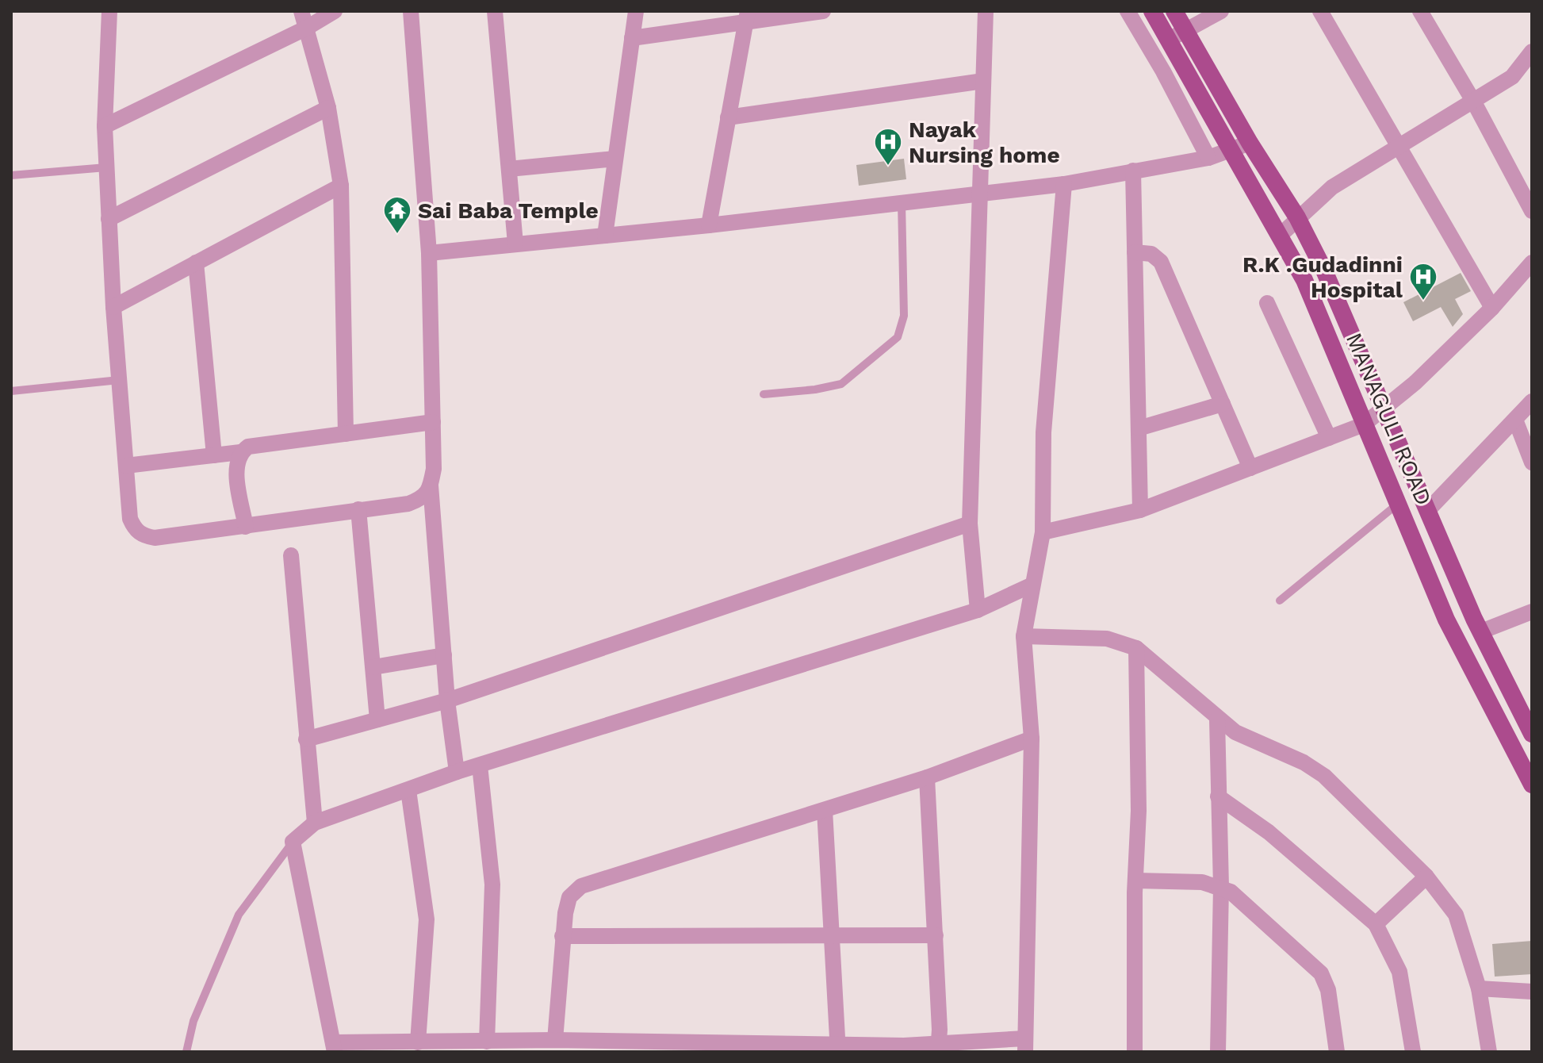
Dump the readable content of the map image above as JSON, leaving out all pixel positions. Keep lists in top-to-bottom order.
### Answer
{
  "streets": {
    "main road": ["MANAGULI ROAD"]
  },
  "places": {
    "hospital": ["Nayak Nursing home", "R.K .Gudadinni Hospital"],
    "temple": ["Sai Baba Temple"]
  }
}
